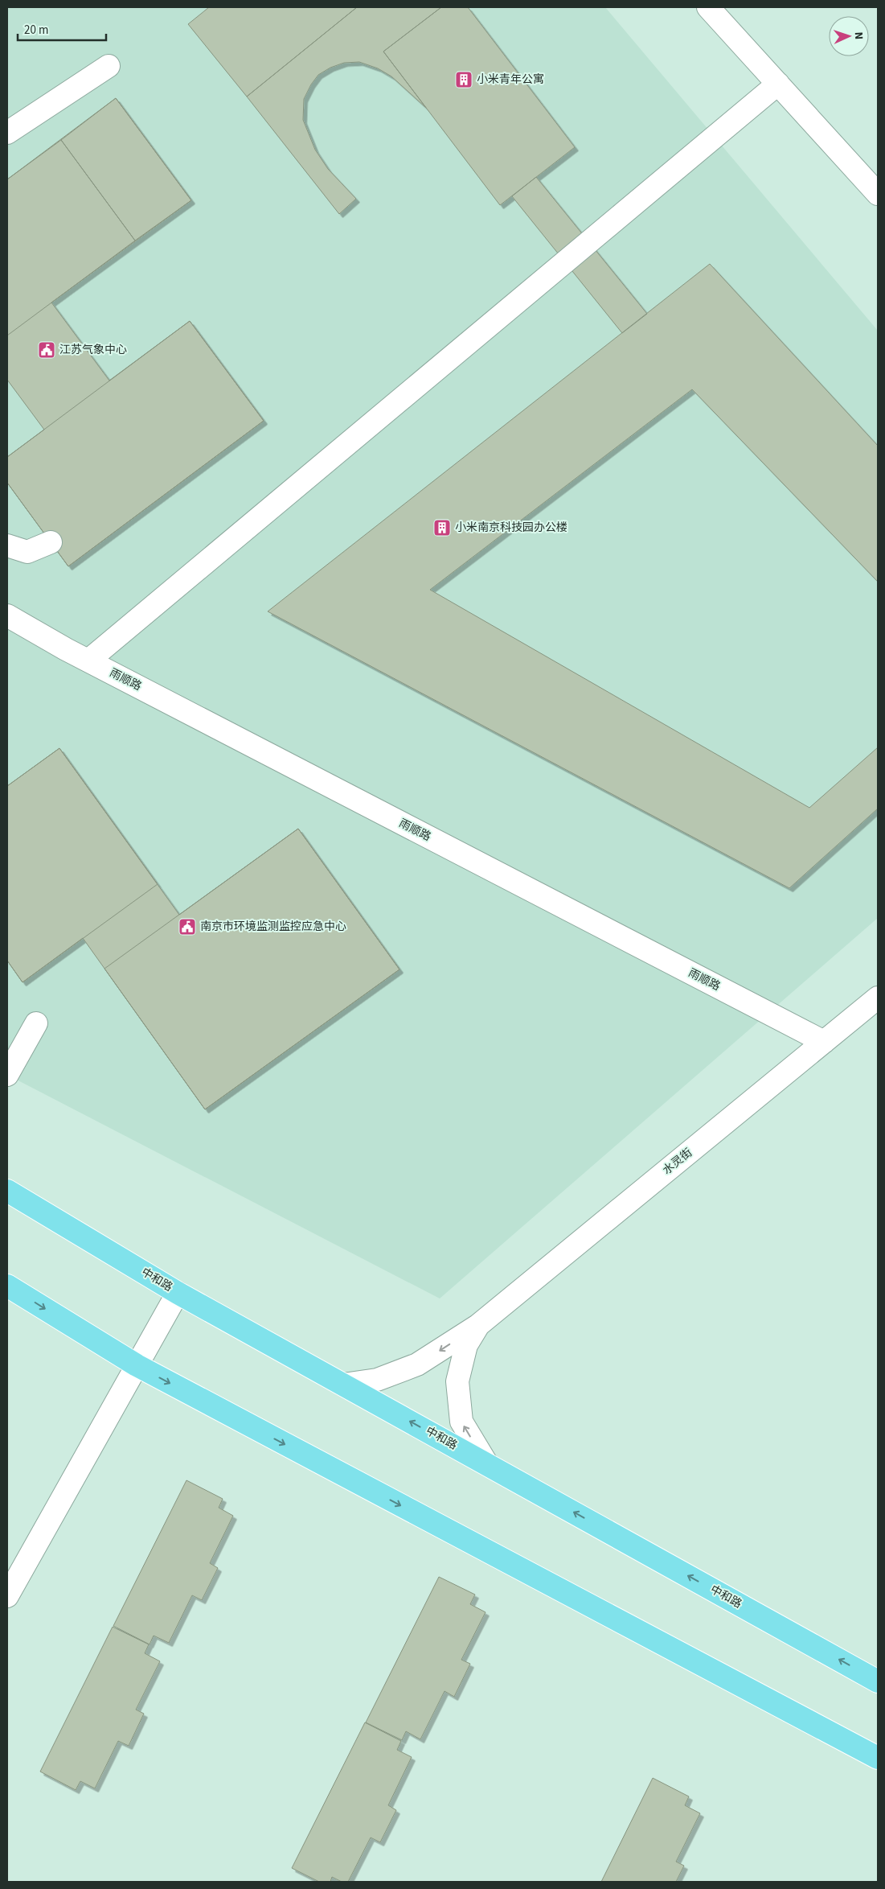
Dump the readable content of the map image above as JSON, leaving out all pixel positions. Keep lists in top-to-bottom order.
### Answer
{
  "streets": {
    "main road": ["中和路"],
    "street": ["雨顺路", "水灵街"]
  },
  "crossings": [
    ["雨顺路", "水灵街"]
  ],
  "places": {
    "building": ["小米青年公寓", "小米南京科技园办公楼"],
    "public building": ["江苏气象中心", "南京市环境监测监控应急中心"]
  },
  "scale_bar": "20 m",
  "north": "right"
}
